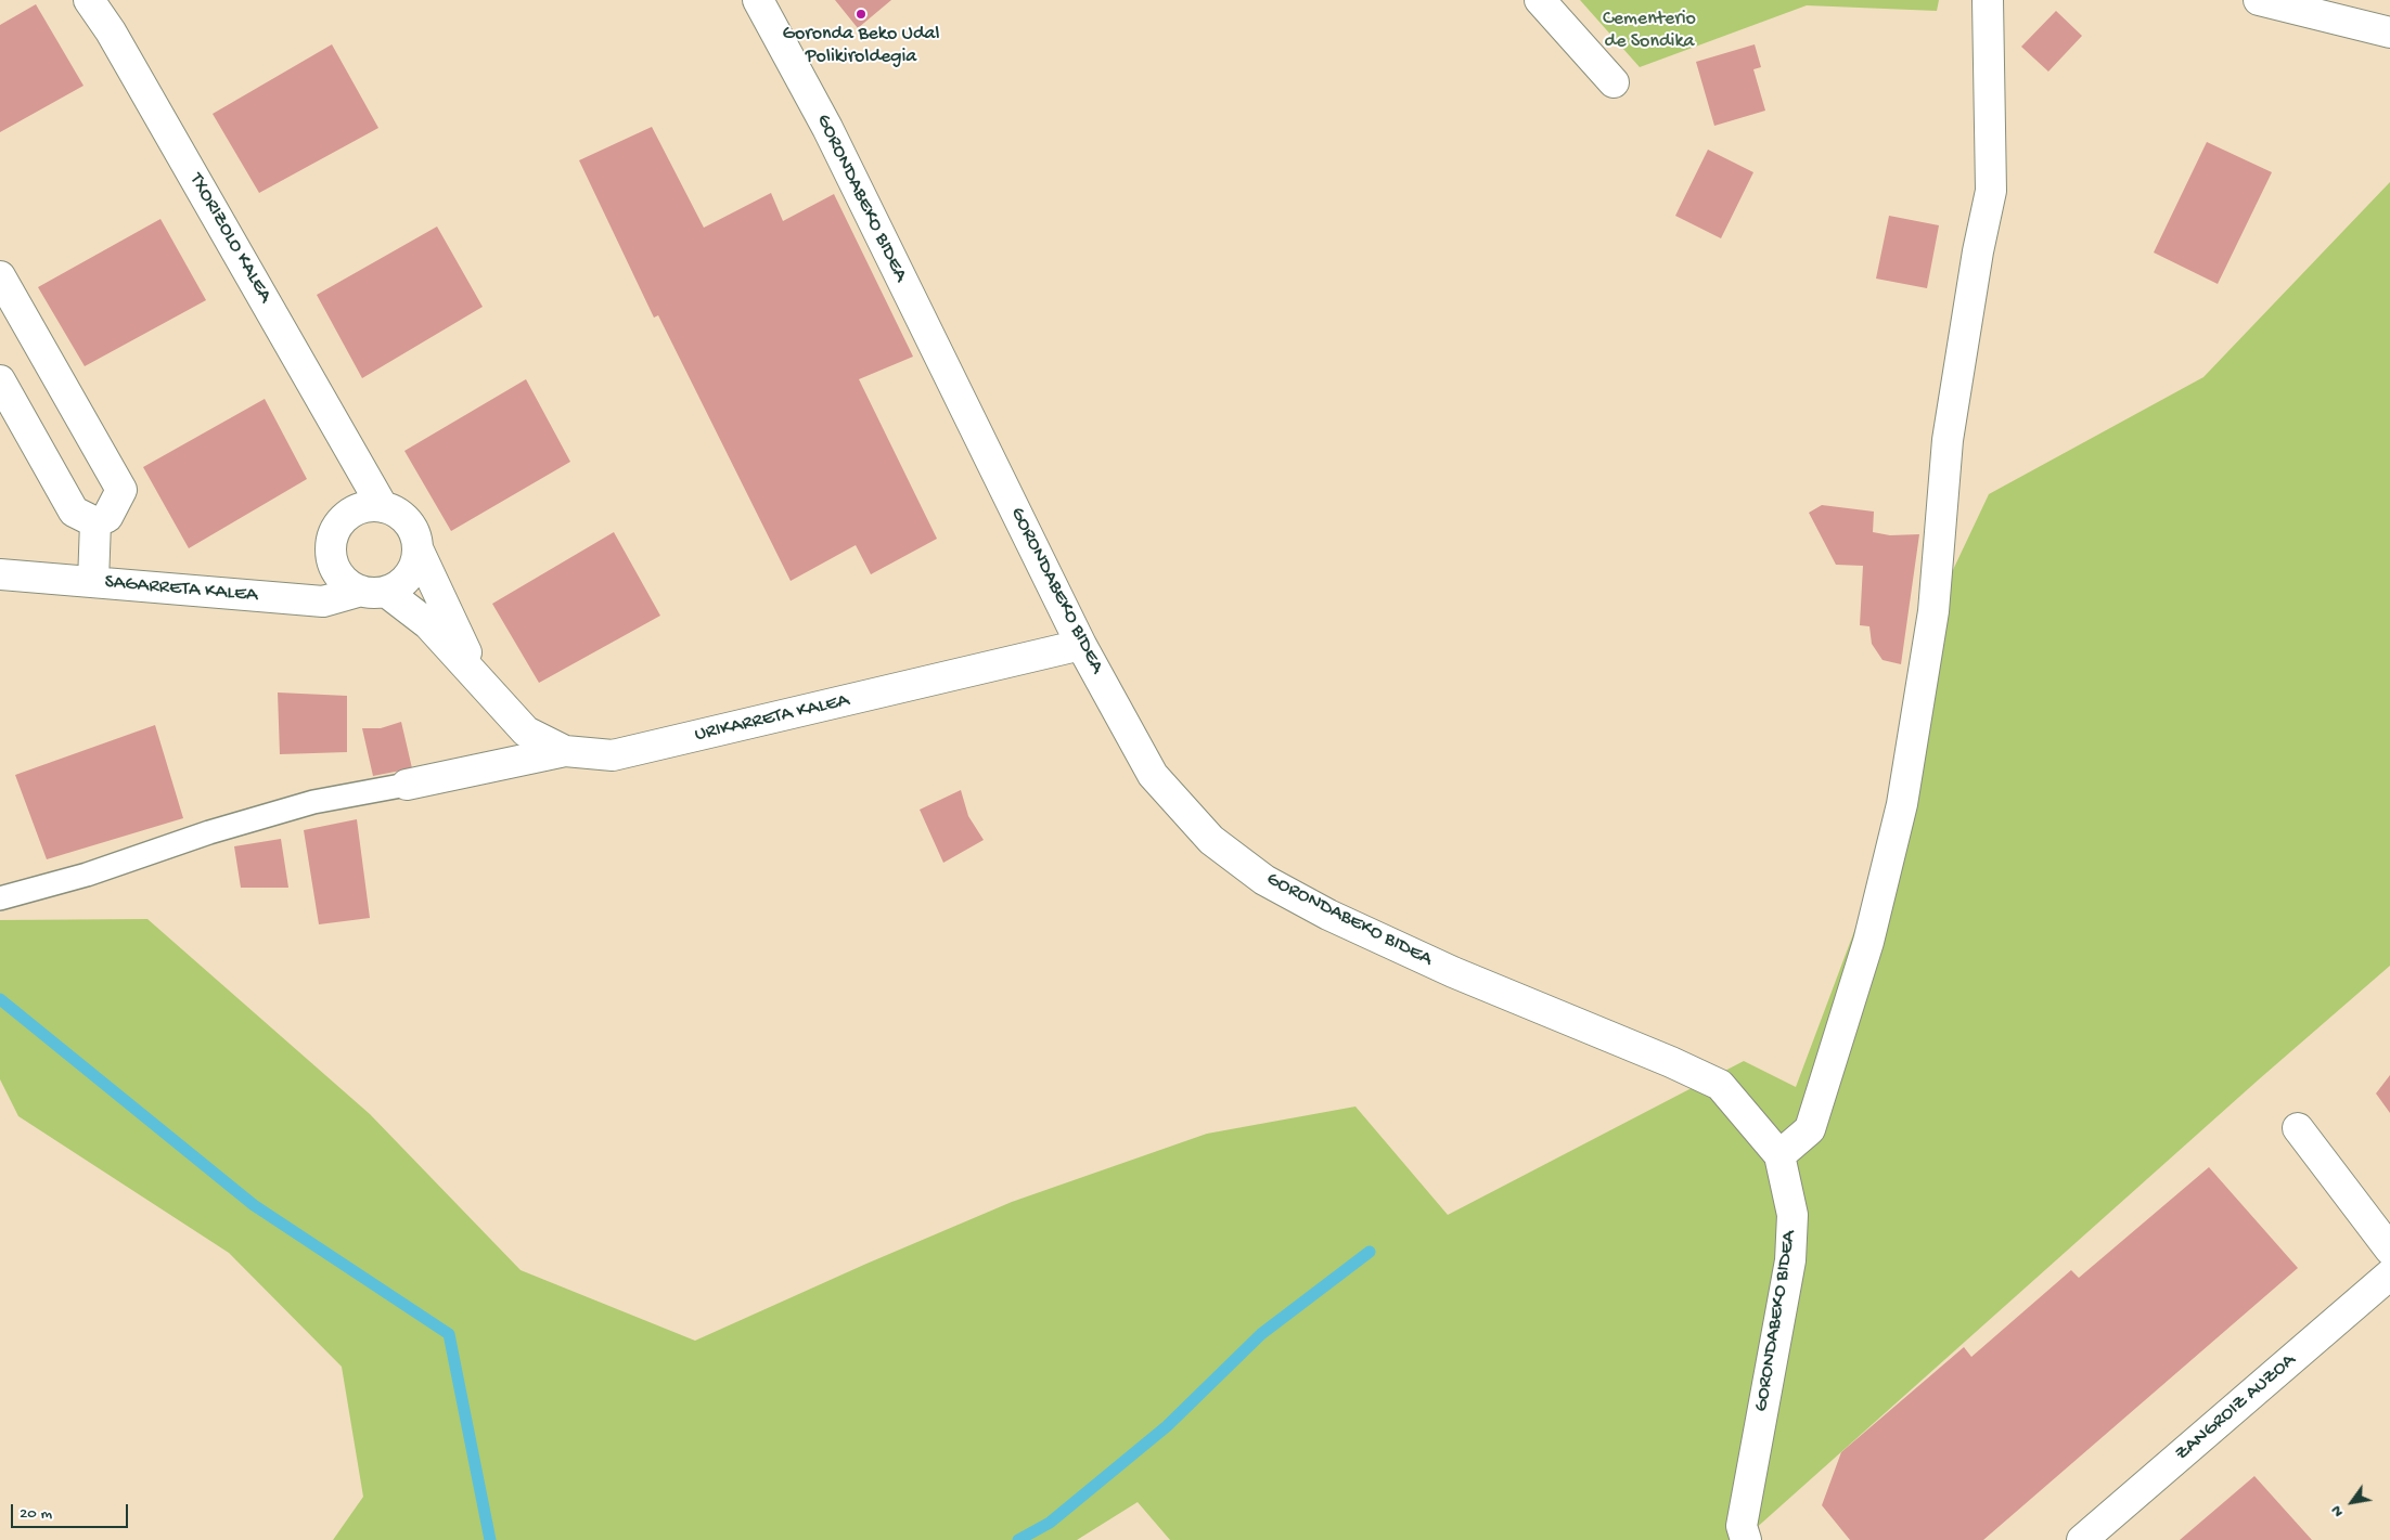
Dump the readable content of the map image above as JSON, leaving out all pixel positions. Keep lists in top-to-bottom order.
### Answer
{
  "streets": {
    "street": [
      "GORONDABEKO BIDEA",
      "TXORIZOLO KALEA",
      "SAGARRETA KALEA",
      "URIKARRETA KALEA",
      "ZANGROIZ AUZOA"
    ]
  },
  "crossings": [
    ["GORONDABEKO BIDEA", "URIKARRETA KALEA"],
    ["TXORIZOLO KALEA", "SAGARRETA KALEA"],
    ["TXORIZOLO KALEA", "URIKARRETA KALEA"],
    ["SAGARRETA KALEA", "URIKARRETA KALEA"]
  ],
  "parks": ["Cementerio de Sondika"],
  "places": ["Goronda Beko Udal Polikiroldegia"],
  "scale_bar": "20 m",
  "north": "bottom left"
}
